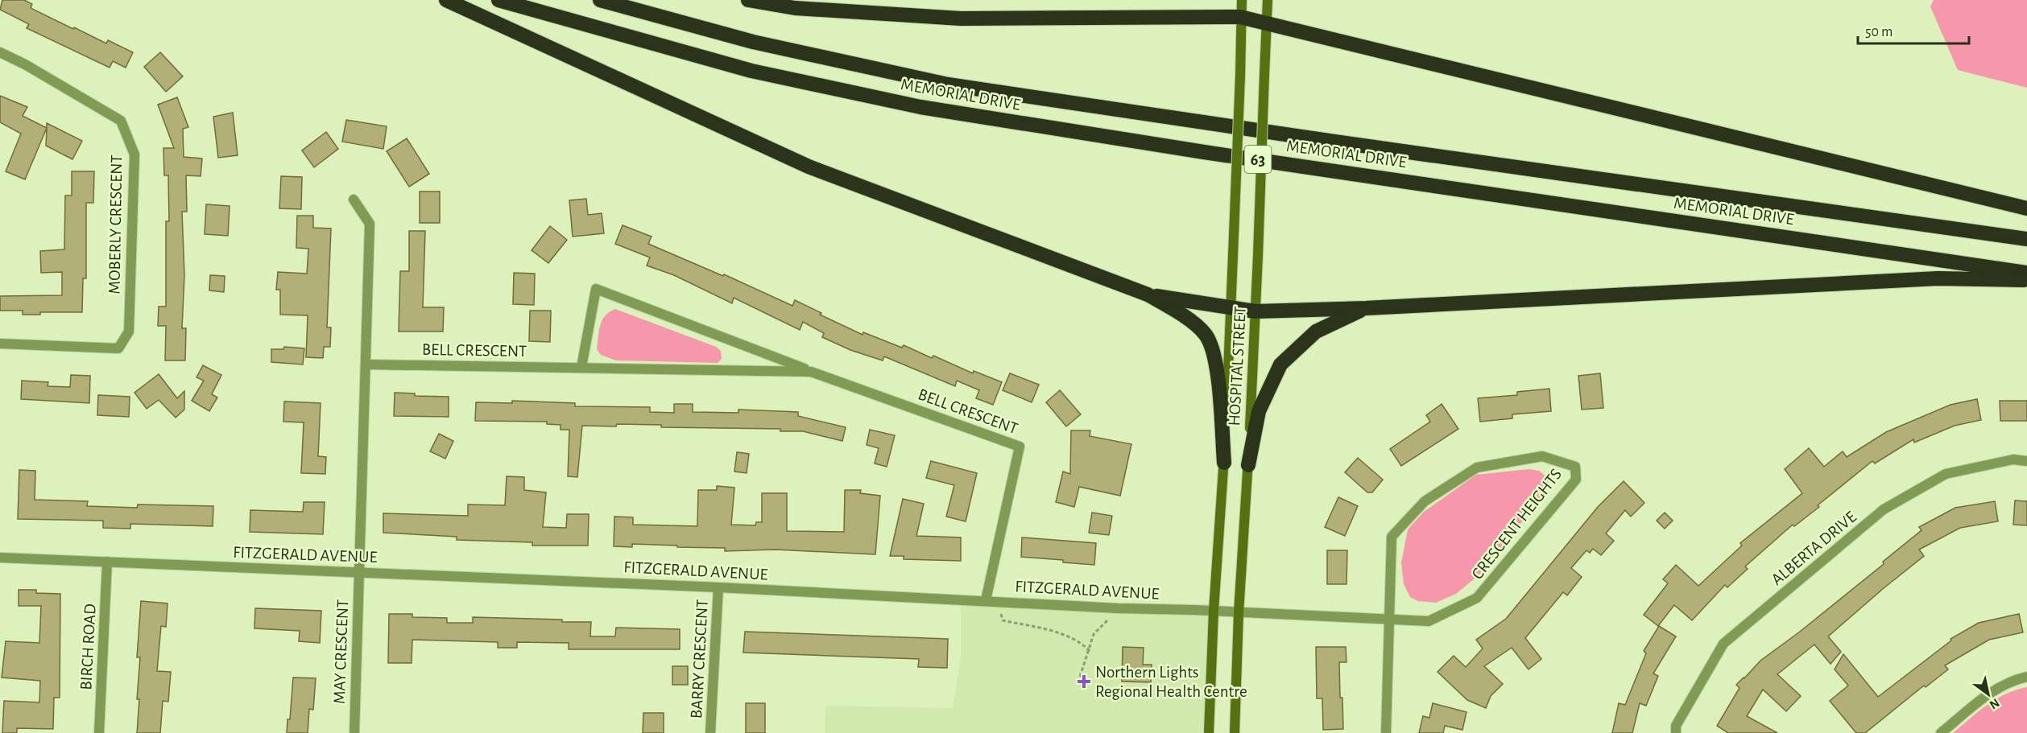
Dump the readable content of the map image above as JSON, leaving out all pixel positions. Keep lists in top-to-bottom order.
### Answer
{
  "streets": {
    "highway": ["MEMORIAL DRIVE", "63"],
    "main road": ["HOSPITAL STREET"],
    "street": [
      "MOBERLY CRESCENT",
      "BELL CRESCENT",
      "CRESCENT HEIGHTS",
      "ALBERTA DRIVE",
      "FITZGERALD AVENUE",
      "BIRCH ROAD",
      "MAY CRESCENT",
      "BARRY CRESCENT"
    ]
  },
  "crossings": [
    ["BELL CRESCENT", "FITZGERALD AVENUE"],
    ["HOSPITAL STREET", "FITZGERALD AVENUE"],
    ["CRESCENT HEIGHTS", "FITZGERALD AVENUE"],
    ["FITZGERALD AVENUE", "BIRCH ROAD"],
    ["FITZGERALD AVENUE", "MAY CRESCENT"],
    ["FITZGERALD AVENUE", "BARRY CRESCENT"]
  ],
  "places": {
    "health": ["Northern Lights Regional Health Centre"]
  },
  "scale_bar": "50 m",
  "north": "bottom right"
}
